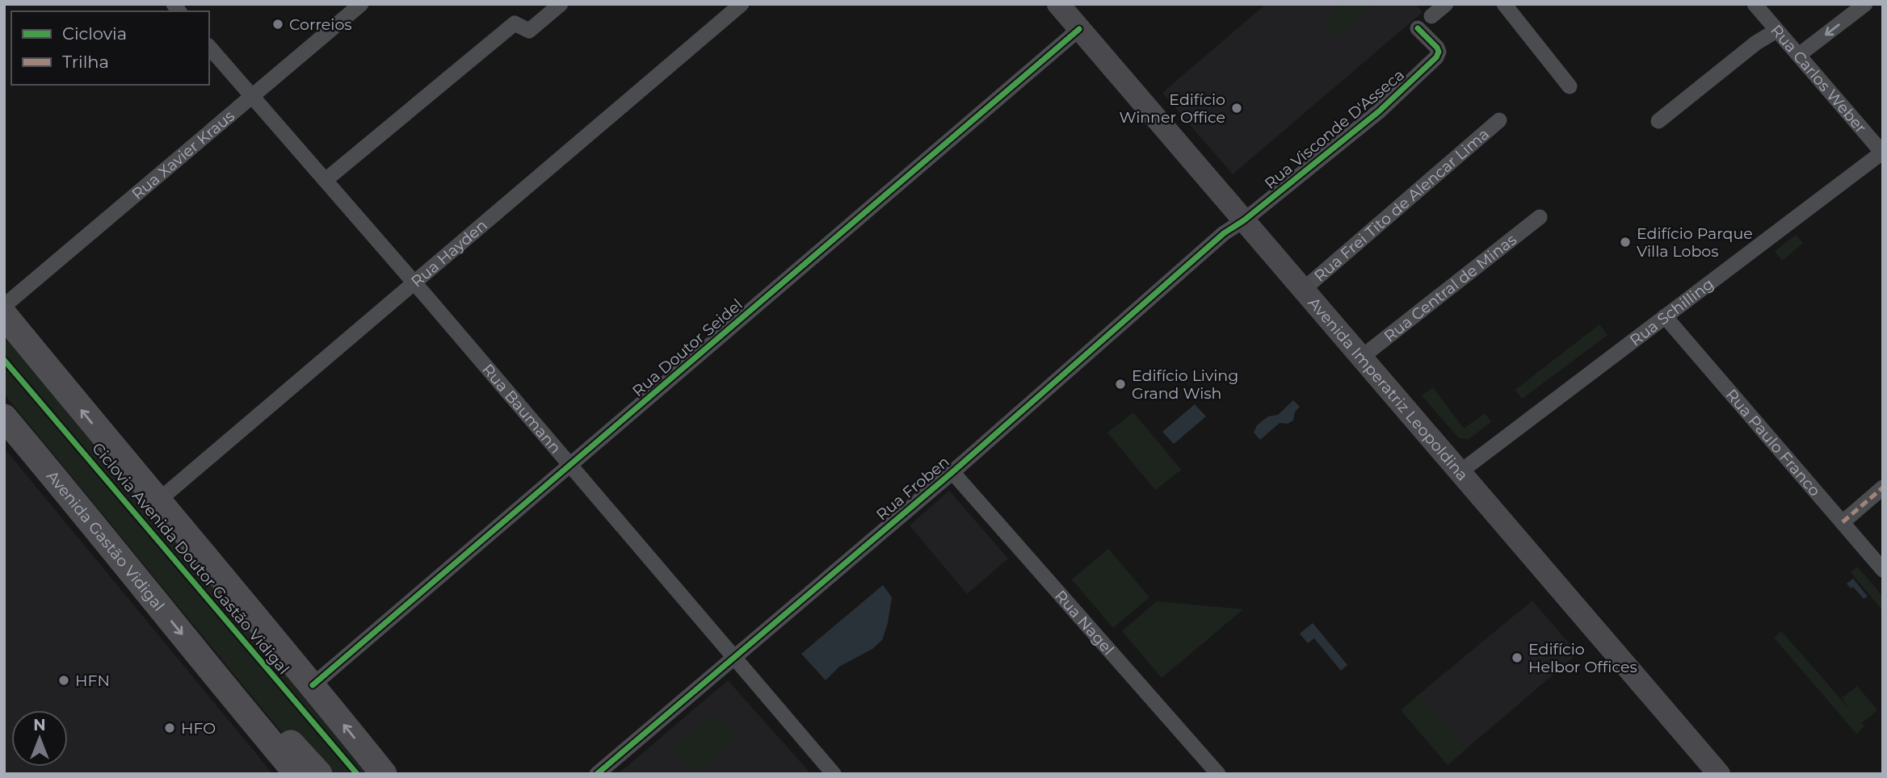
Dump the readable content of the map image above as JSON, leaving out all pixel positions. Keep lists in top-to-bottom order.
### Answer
{
  "streets": {
    "highway": ["Avenida Gastão Vidigal"],
    "main road": ["Avenida Imperatriz Leopoldina"],
    "street": [
      "Rua Carlos Weber",
      "Rua Visconde D'Asseca",
      "Rua Xavier Kraus",
      "Rua Frei Tito de Alencar Lima",
      "Rua Hayden",
      "Rua Central de Minas",
      "Rua Schilling",
      "Rua Doutor Seidel",
      "Rua Baumann",
      "Rua Paulo Franco",
      "Rua Froben",
      "Rua Nagel"
    ],
    "cycle path": ["Ciclovia Avenida Doutor Gastão Vidigal"]
  },
  "crossings": [
    ["Rua Carlos Weber", "Rua Schilling"],
    ["Rua Visconde D'Asseca", "Avenida Imperatriz Leopoldina"],
    ["Rua Visconde D'Asseca", "Rua Froben"],
    ["Rua Xavier Kraus", "Rua Baumann"],
    ["Rua Frei Tito de Alencar Lima", "Avenida Imperatriz Leopoldina"],
    ["Rua Hayden", "Rua Baumann"],
    ["Rua Central de Minas", "Avenida Imperatriz Leopoldina"],
    ["Rua Schilling", "Avenida Imperatriz Leopoldina"],
    ["Rua Schilling", "Rua Paulo Franco"],
    ["Rua Doutor Seidel", "Avenida Imperatriz Leopoldina"],
    ["Rua Doutor Seidel", "Rua Baumann"],
    ["Avenida Imperatriz Leopoldina", "Rua Froben"],
    ["Rua Baumann", "Rua Froben"],
    ["Rua Froben", "Rua Nagel"]
  ],
  "places": [
    "Correios",
    "Edifício Winner Office",
    "Edifício Parque Villa Lobos",
    "Edifício Living Grand Wish",
    "Edifício Helbor Offices",
    "HFN",
    "HFO"
  ],
  "legend": ["Ciclovia", "Trilha"],
  "north": "top"
}
